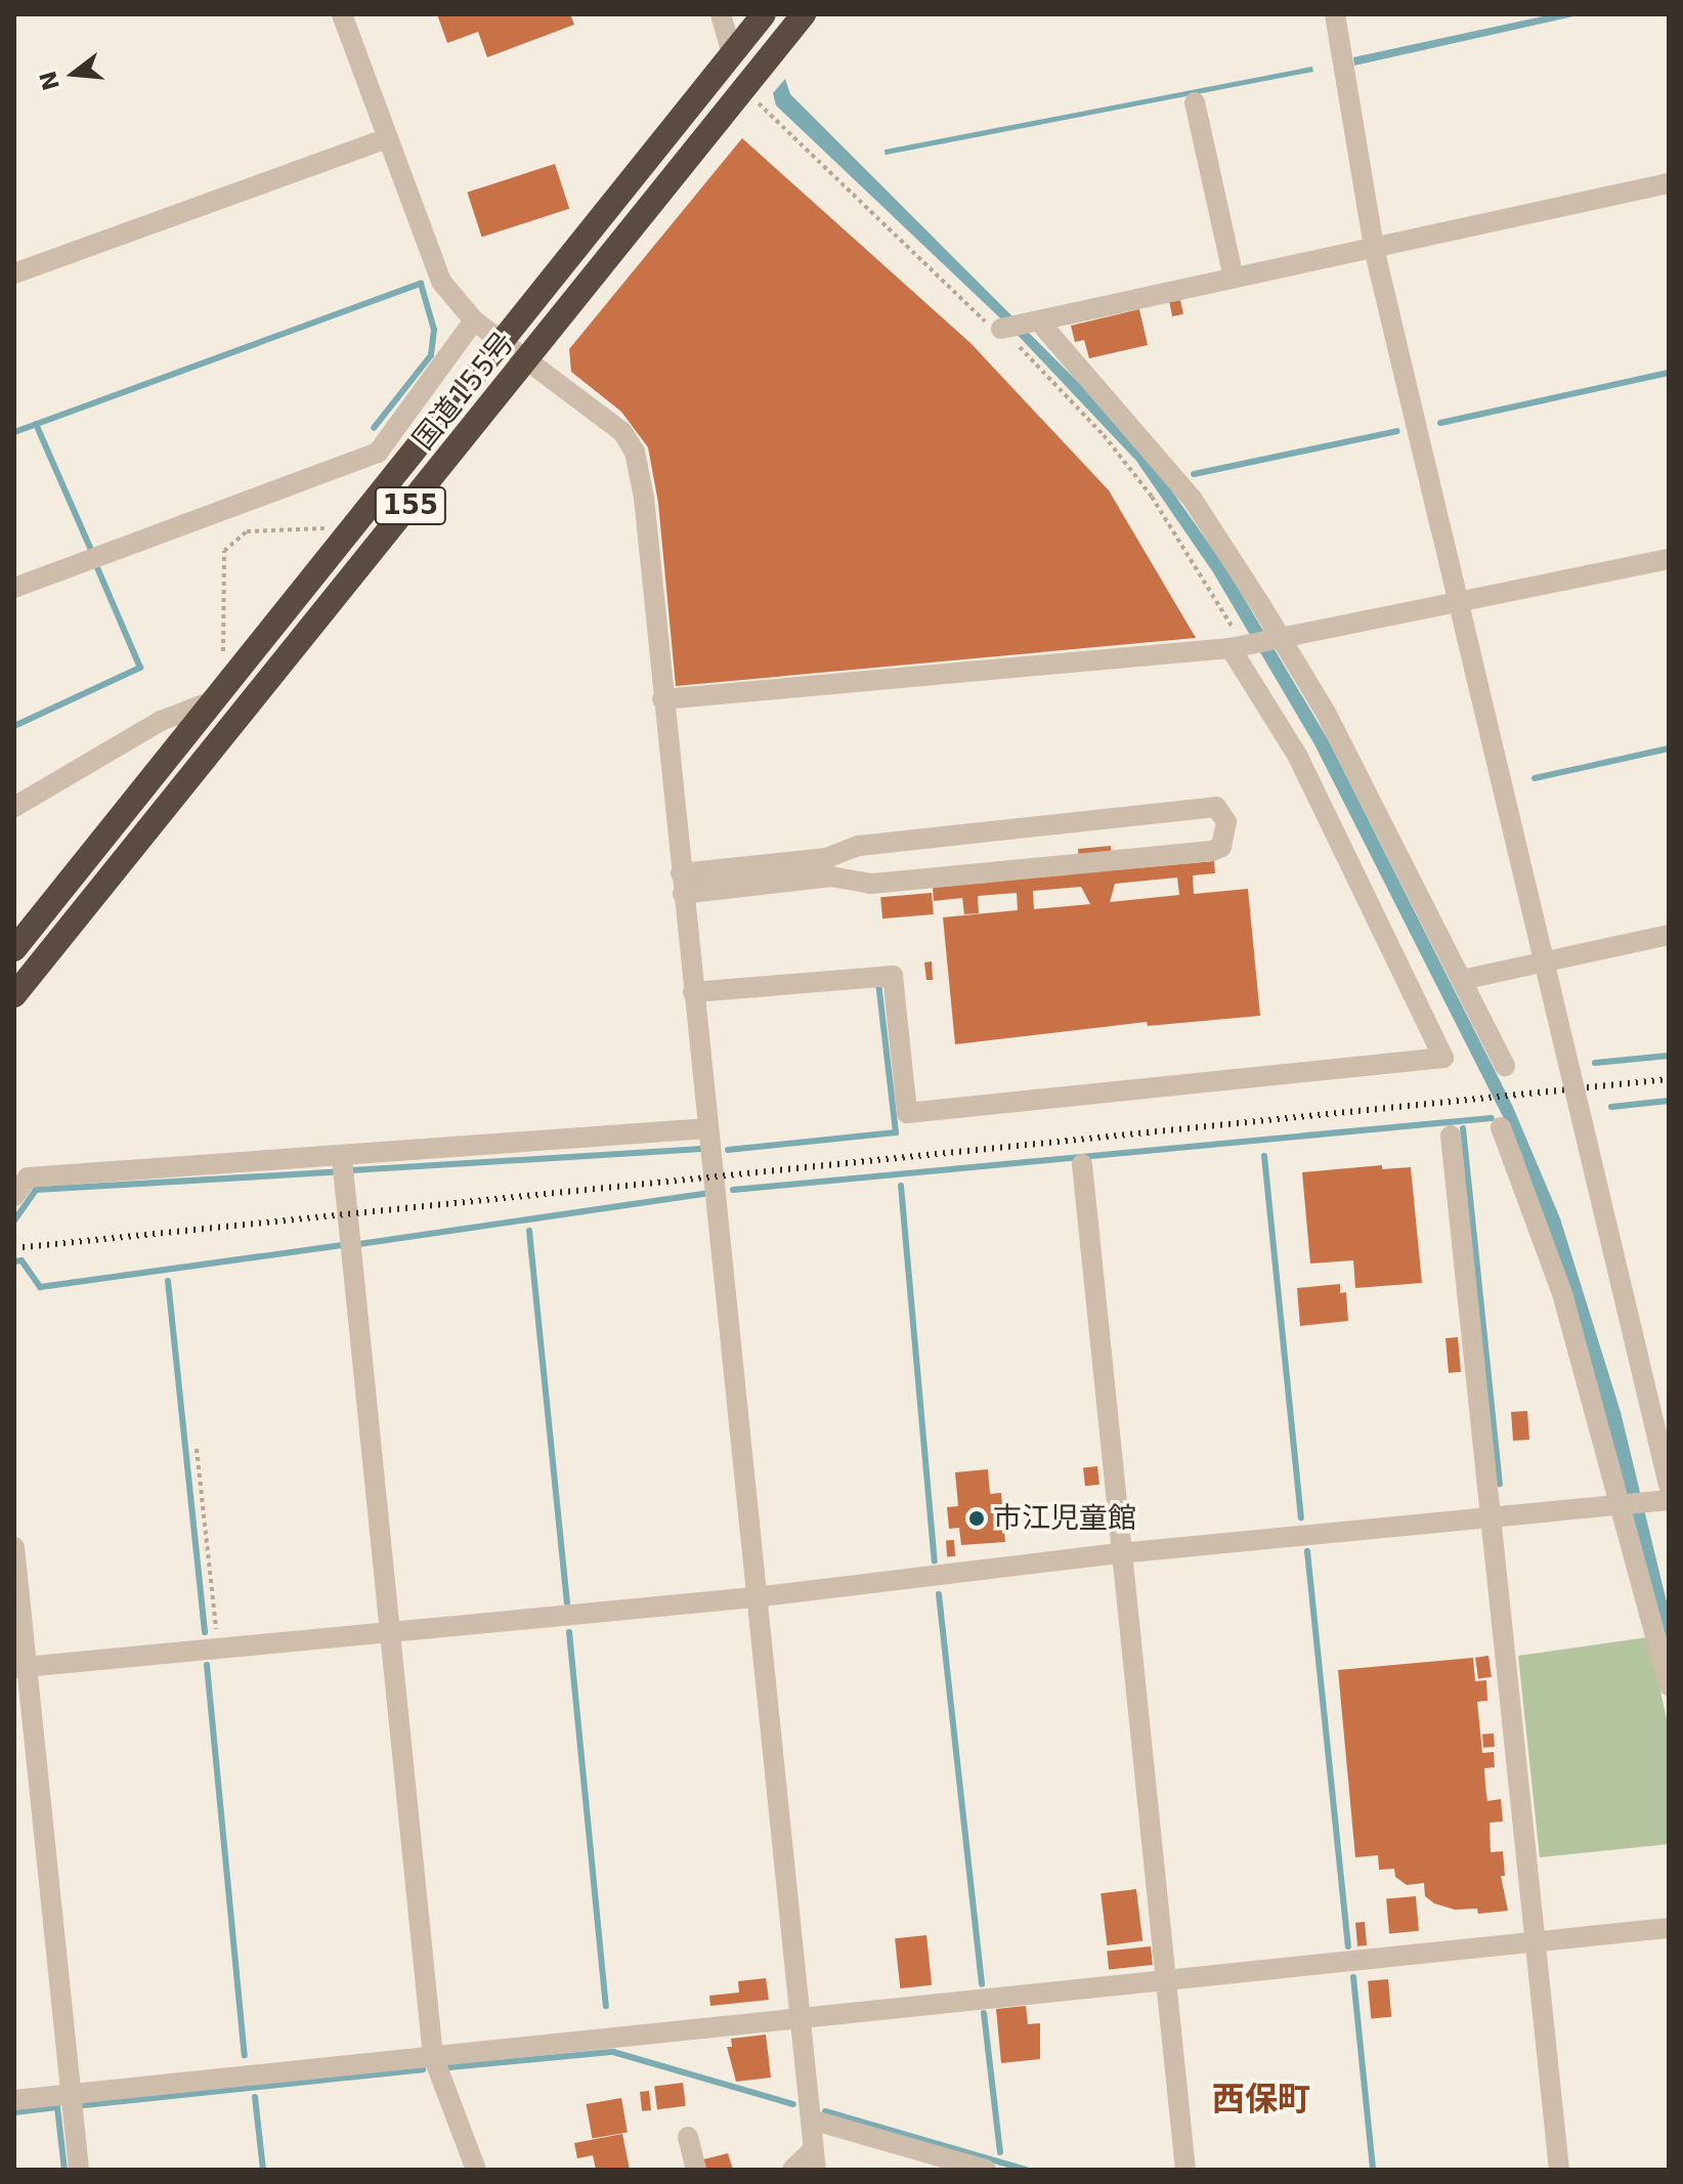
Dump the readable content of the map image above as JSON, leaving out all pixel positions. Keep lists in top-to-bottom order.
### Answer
{
  "streets": {
    "highway": ["国道155号", "155"]
  },
  "districts": ["西保町"],
  "places": ["市江児童館"],
  "north": "left"
}
